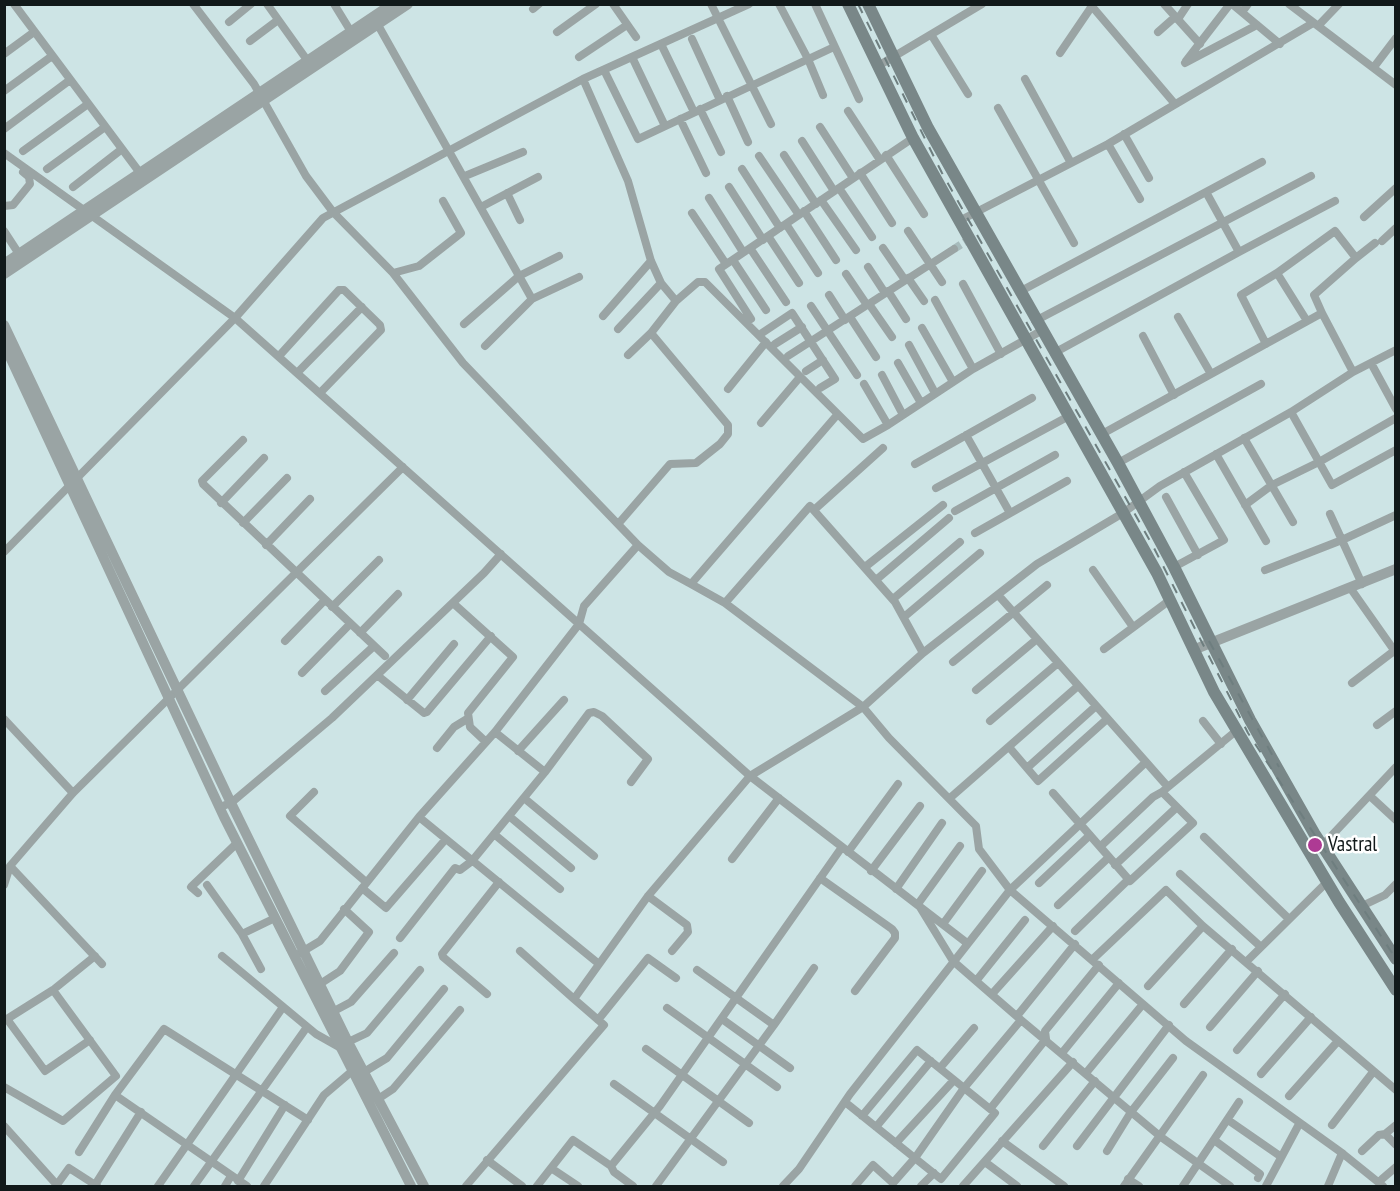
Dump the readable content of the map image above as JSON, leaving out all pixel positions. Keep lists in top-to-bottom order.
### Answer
{
  "places": ["Vastral"]
}
